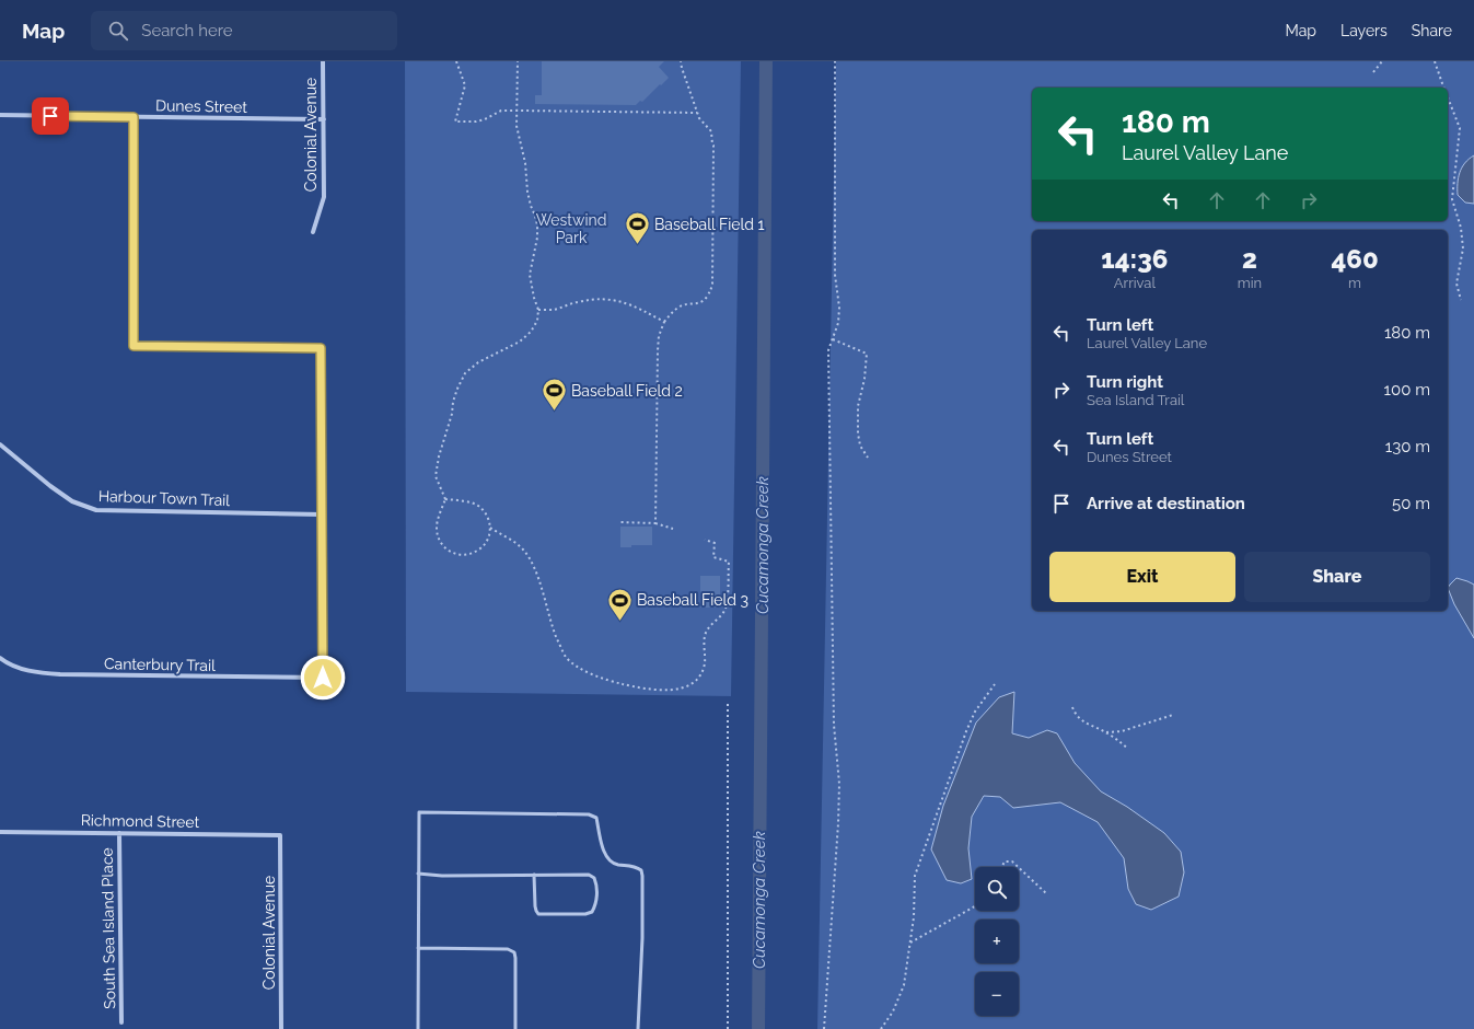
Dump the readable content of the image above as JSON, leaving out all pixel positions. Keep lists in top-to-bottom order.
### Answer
{
  "streets": {
    "street": [
      "Dunes Street",
      "Colonial Avenue",
      "Harbour Town Trail",
      "Canterbury Trail",
      "Richmond Street",
      "South Sea Island Place"
    ]
  },
  "crossings": [
    ["Dunes Street", "Colonial Avenue"],
    ["Colonial Avenue", "Richmond Street"],
    ["Harbour Town Trail", "Canterbury Trail"],
    ["Richmond Street", "South Sea Island Place"]
  ],
  "water": ["Cucamonga Creek"],
  "parks": ["Westwind Park"],
  "places": {
    "sports": ["Baseball Field 1", "Baseball Field 2", "Baseball Field 3"]
  },
  "page": {
    "header": "Map",
    "search": "Search here",
    "nav": ["Map", "Layers", "Share"],
    "turn": ["180 m", "Laurel Valley Lane"],
    "eta": [
      "14:36",
      "Arrival",
      "2",
      "min",
      "460",
      "m"
    ],
    "list": [
      {
        "name": "Turn left",
        "note": "Laurel Valley Lane",
        "value": "180 m"
      },
      {
        "name": "Turn right",
        "note": "Sea Island Trail",
        "value": "100 m"
      },
      {
        "name": "Turn left",
        "note": "Dunes Street",
        "value": "130 m"
      },
      {
        "name": "Arrive at destination",
        "value": "50 m"
      }
    ],
    "buttons": ["Exit", "Share"],
    "map_buttons": ["+", "−"]
  }
}
